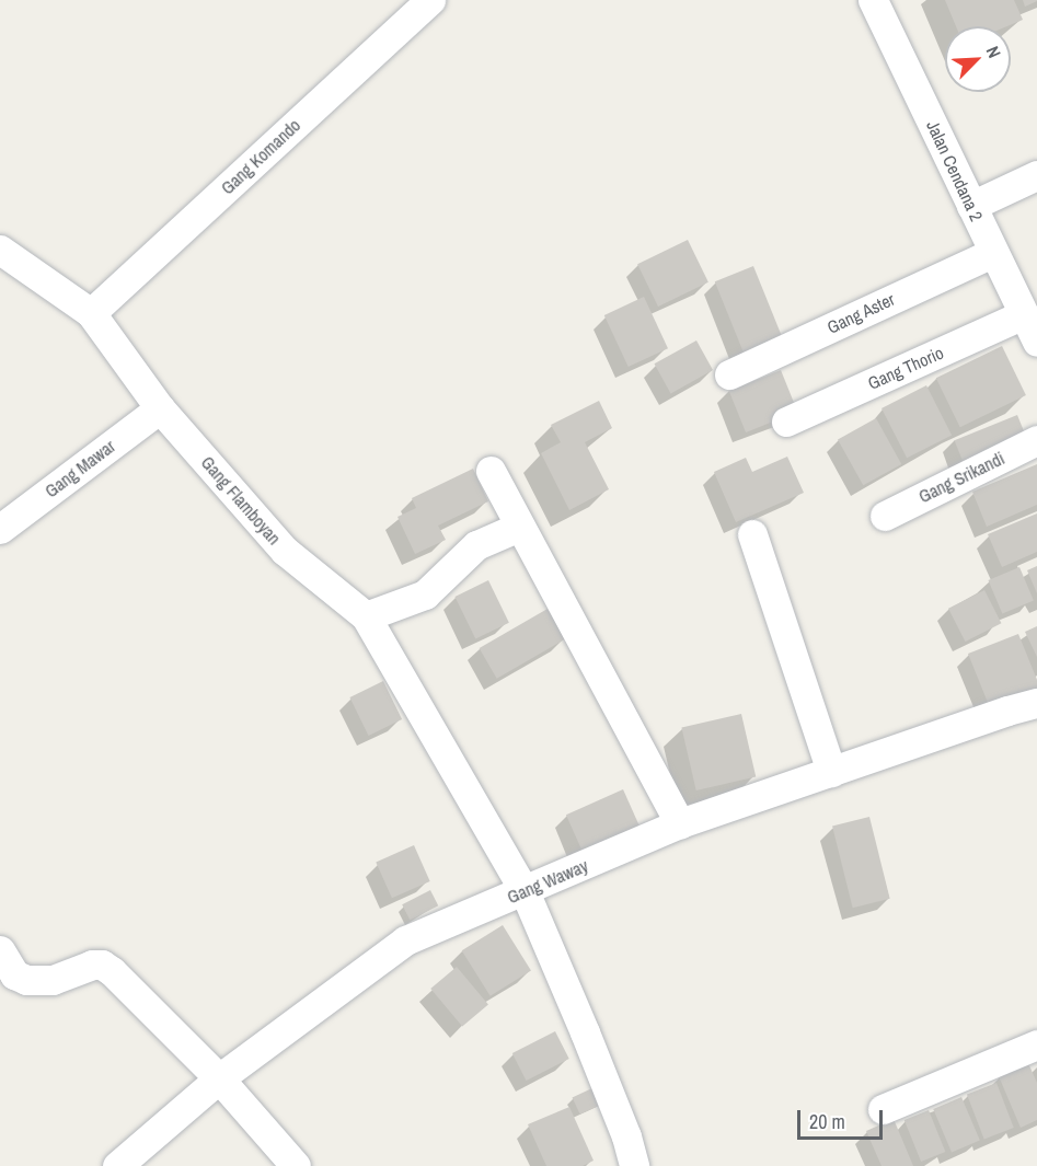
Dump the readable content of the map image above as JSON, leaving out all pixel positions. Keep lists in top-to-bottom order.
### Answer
{
  "streets": {
    "street": [
      "Gang Komando",
      "Jalan Cendana 2",
      "Gang Aster",
      "Gang Thorio",
      "Gang Mawar",
      "Gang Srikandi",
      "Gang Flamboyan",
      "Gang Waway"
    ]
  },
  "crossings": [
    ["Gang Komando", "Gang Flamboyan"],
    ["Jalan Cendana 2", "Gang Aster"],
    ["Jalan Cendana 2", "Gang Thorio"],
    ["Gang Mawar", "Gang Flamboyan"]
  ],
  "scale_bar": "20 m",
  "north": "top right"
}
